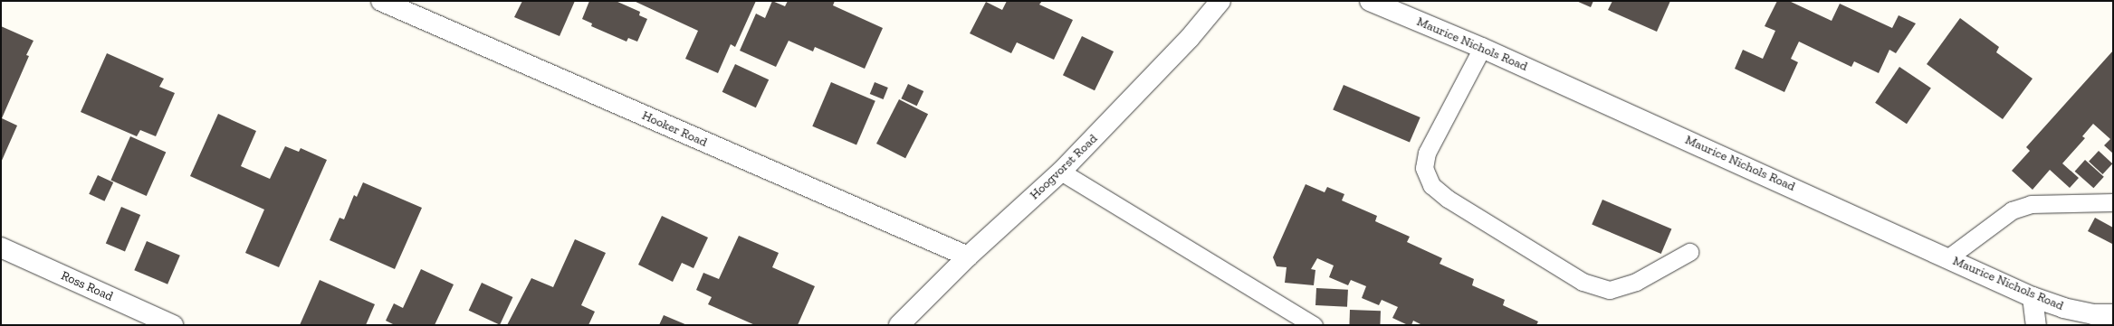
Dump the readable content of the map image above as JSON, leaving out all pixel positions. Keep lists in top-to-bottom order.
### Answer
{
  "streets": {
    "street": [
      "Maurice Nichols Road",
      "Hooker Road",
      "Hoogvorst Road",
      "Ross Road"
    ]
  },
  "crossings": [
    ["Hooker Road", "Hoogvorst Road"]
  ]
}
